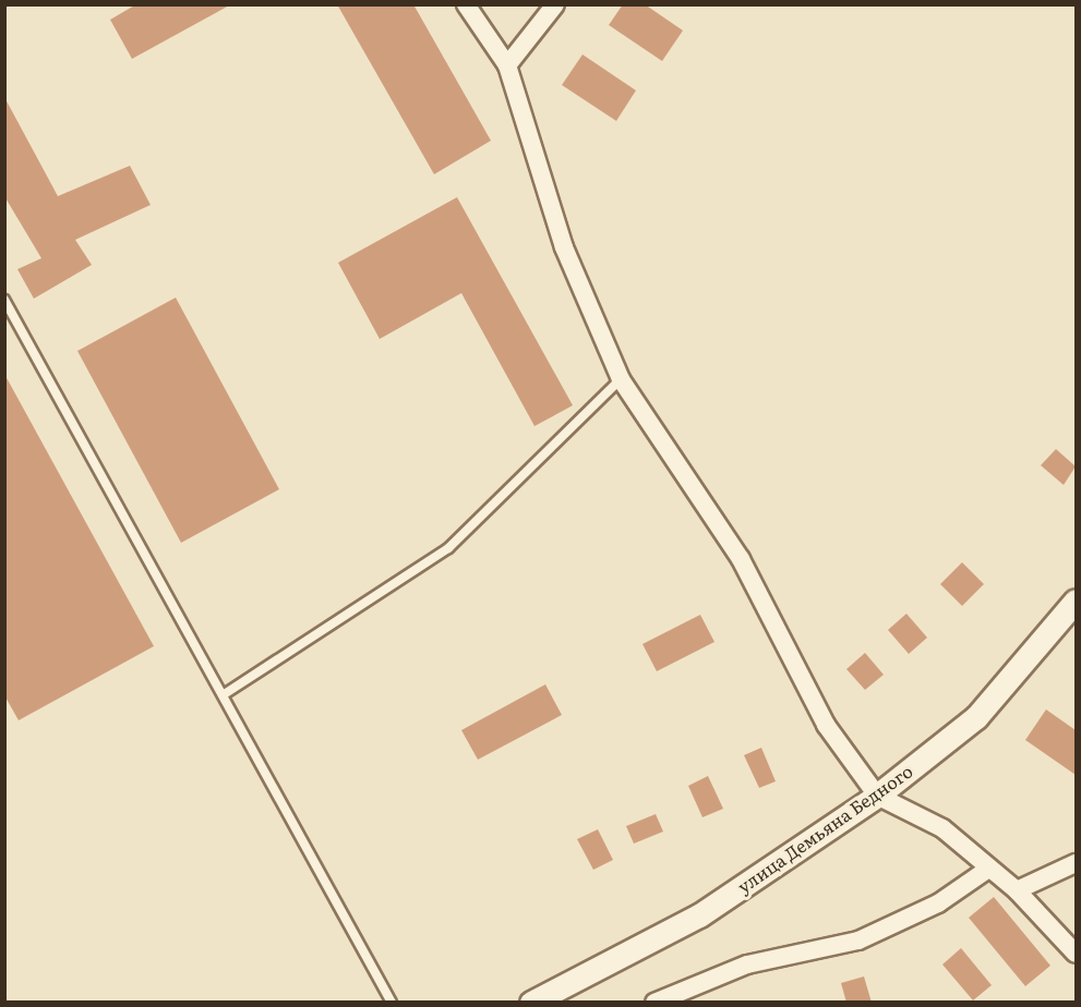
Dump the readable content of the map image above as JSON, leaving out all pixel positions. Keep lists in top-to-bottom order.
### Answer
{
  "streets": {
    "street": ["улица Демьяна Бедного"]
  }
}
